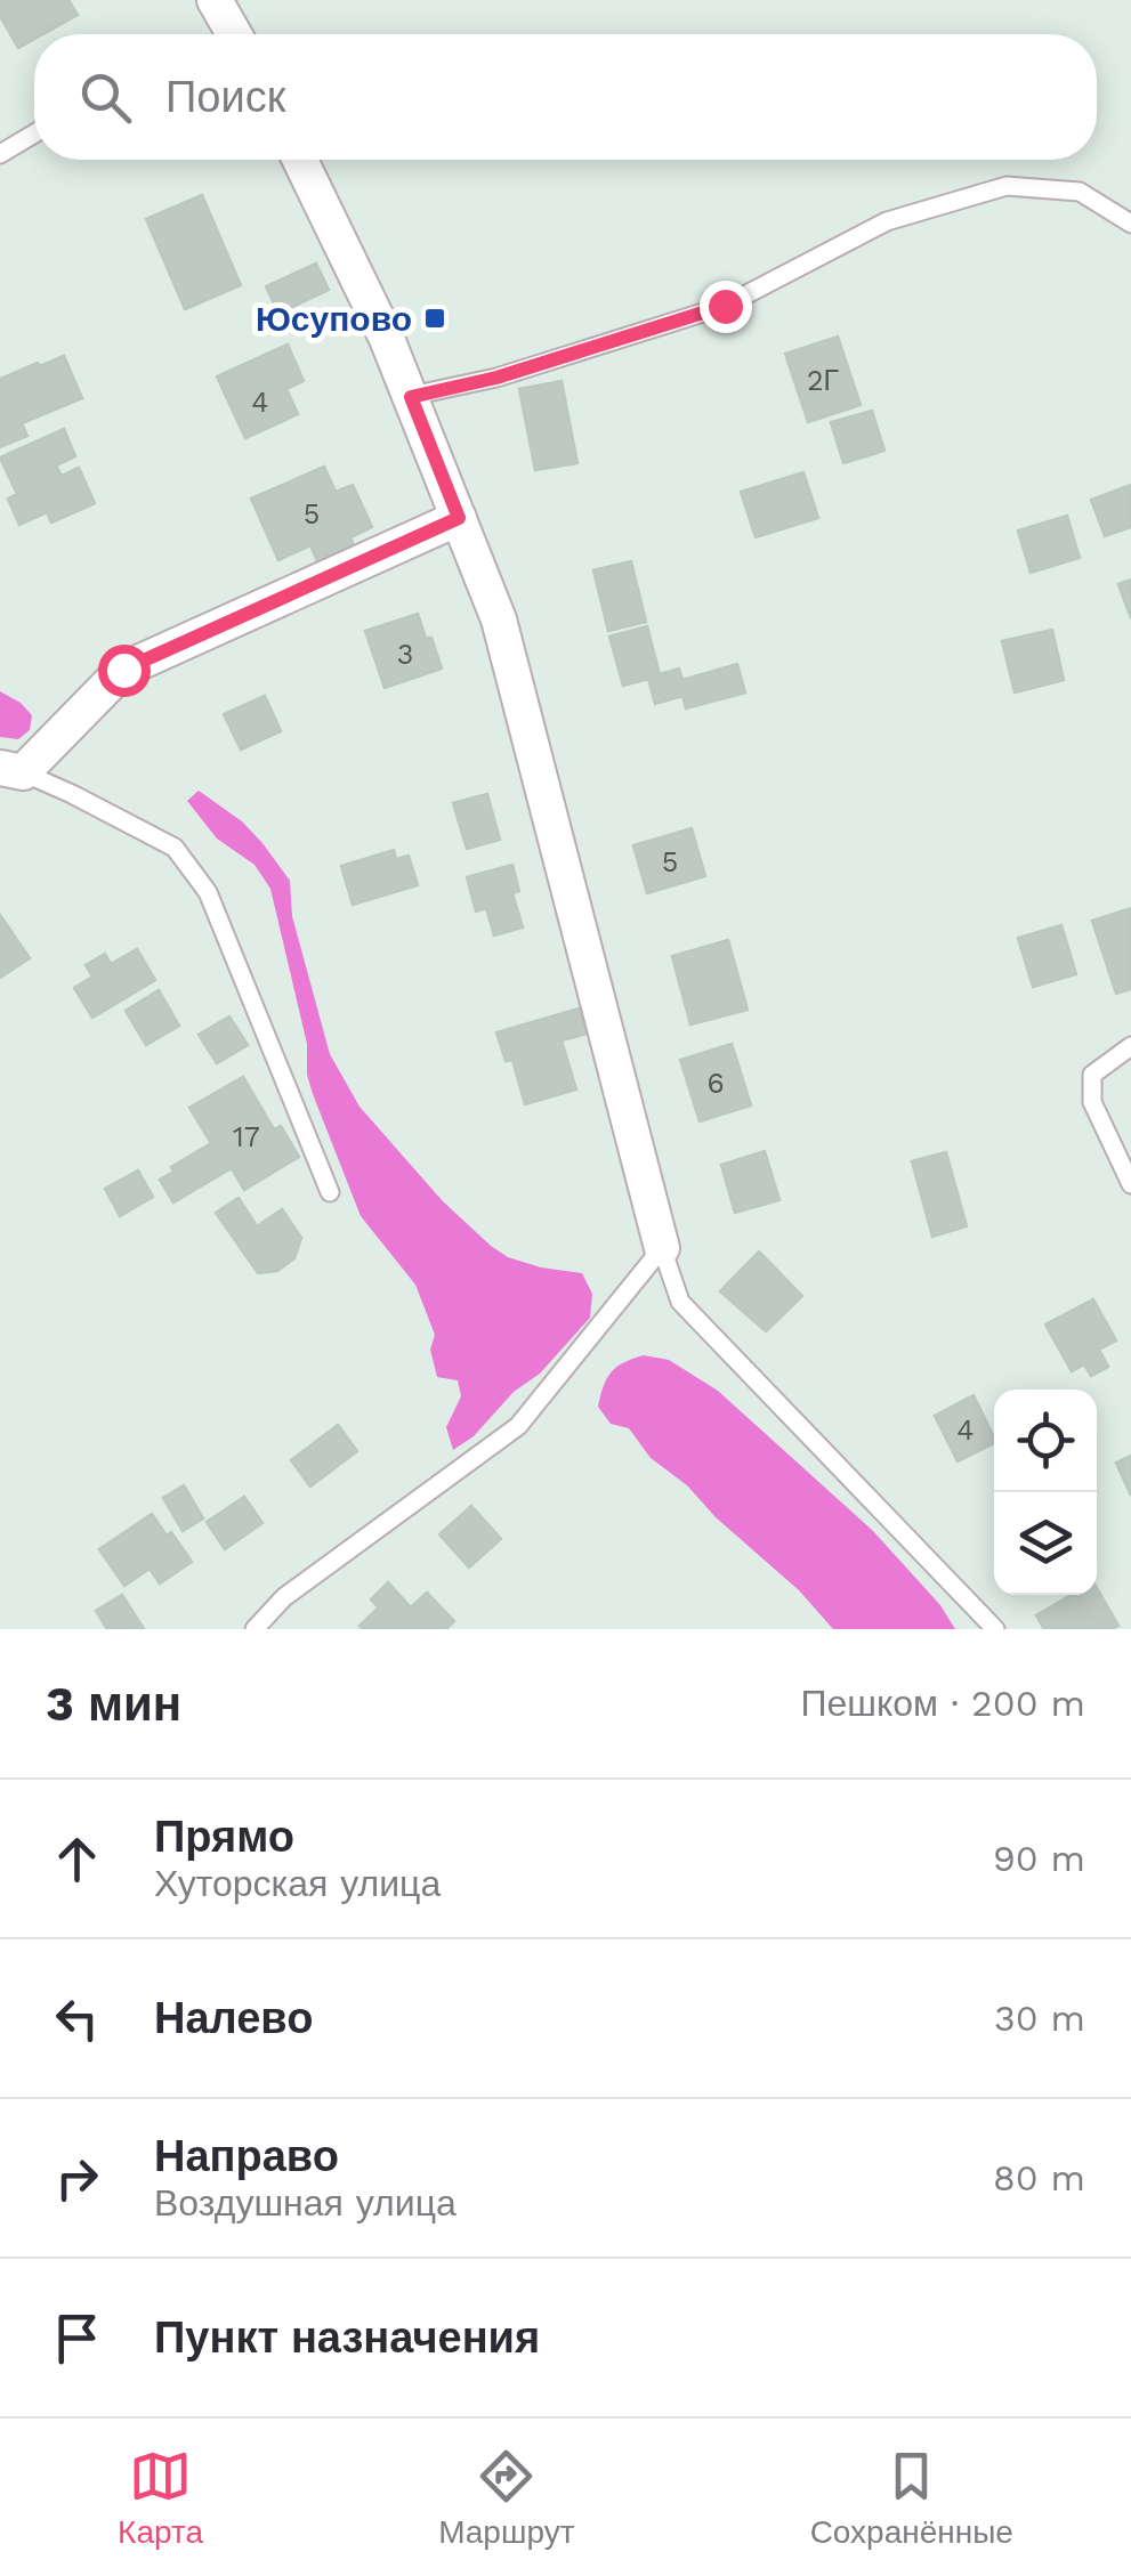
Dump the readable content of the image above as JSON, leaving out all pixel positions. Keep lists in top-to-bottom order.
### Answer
{
  "places": {
    "transit": ["Юсупово"]
  },
  "house_numbers": [
    "2Г",
    "4",
    "5",
    "3",
    "5",
    "6",
    "17",
    "4"
  ],
  "page": {
    "search": "Поиск",
    "heading": ["3 мин", "Пешком · 200 m"],
    "list": [
      ["Прямо", "Хуторская улица", "90 m"],
      ["Налево", "30 m"],
      ["Направо", "Воздушная улица", "80 m"],
      "Пункт назначения"
    ],
    "nav": ["Карта", "Маршрут", "Сохранённые"]
  }
}
